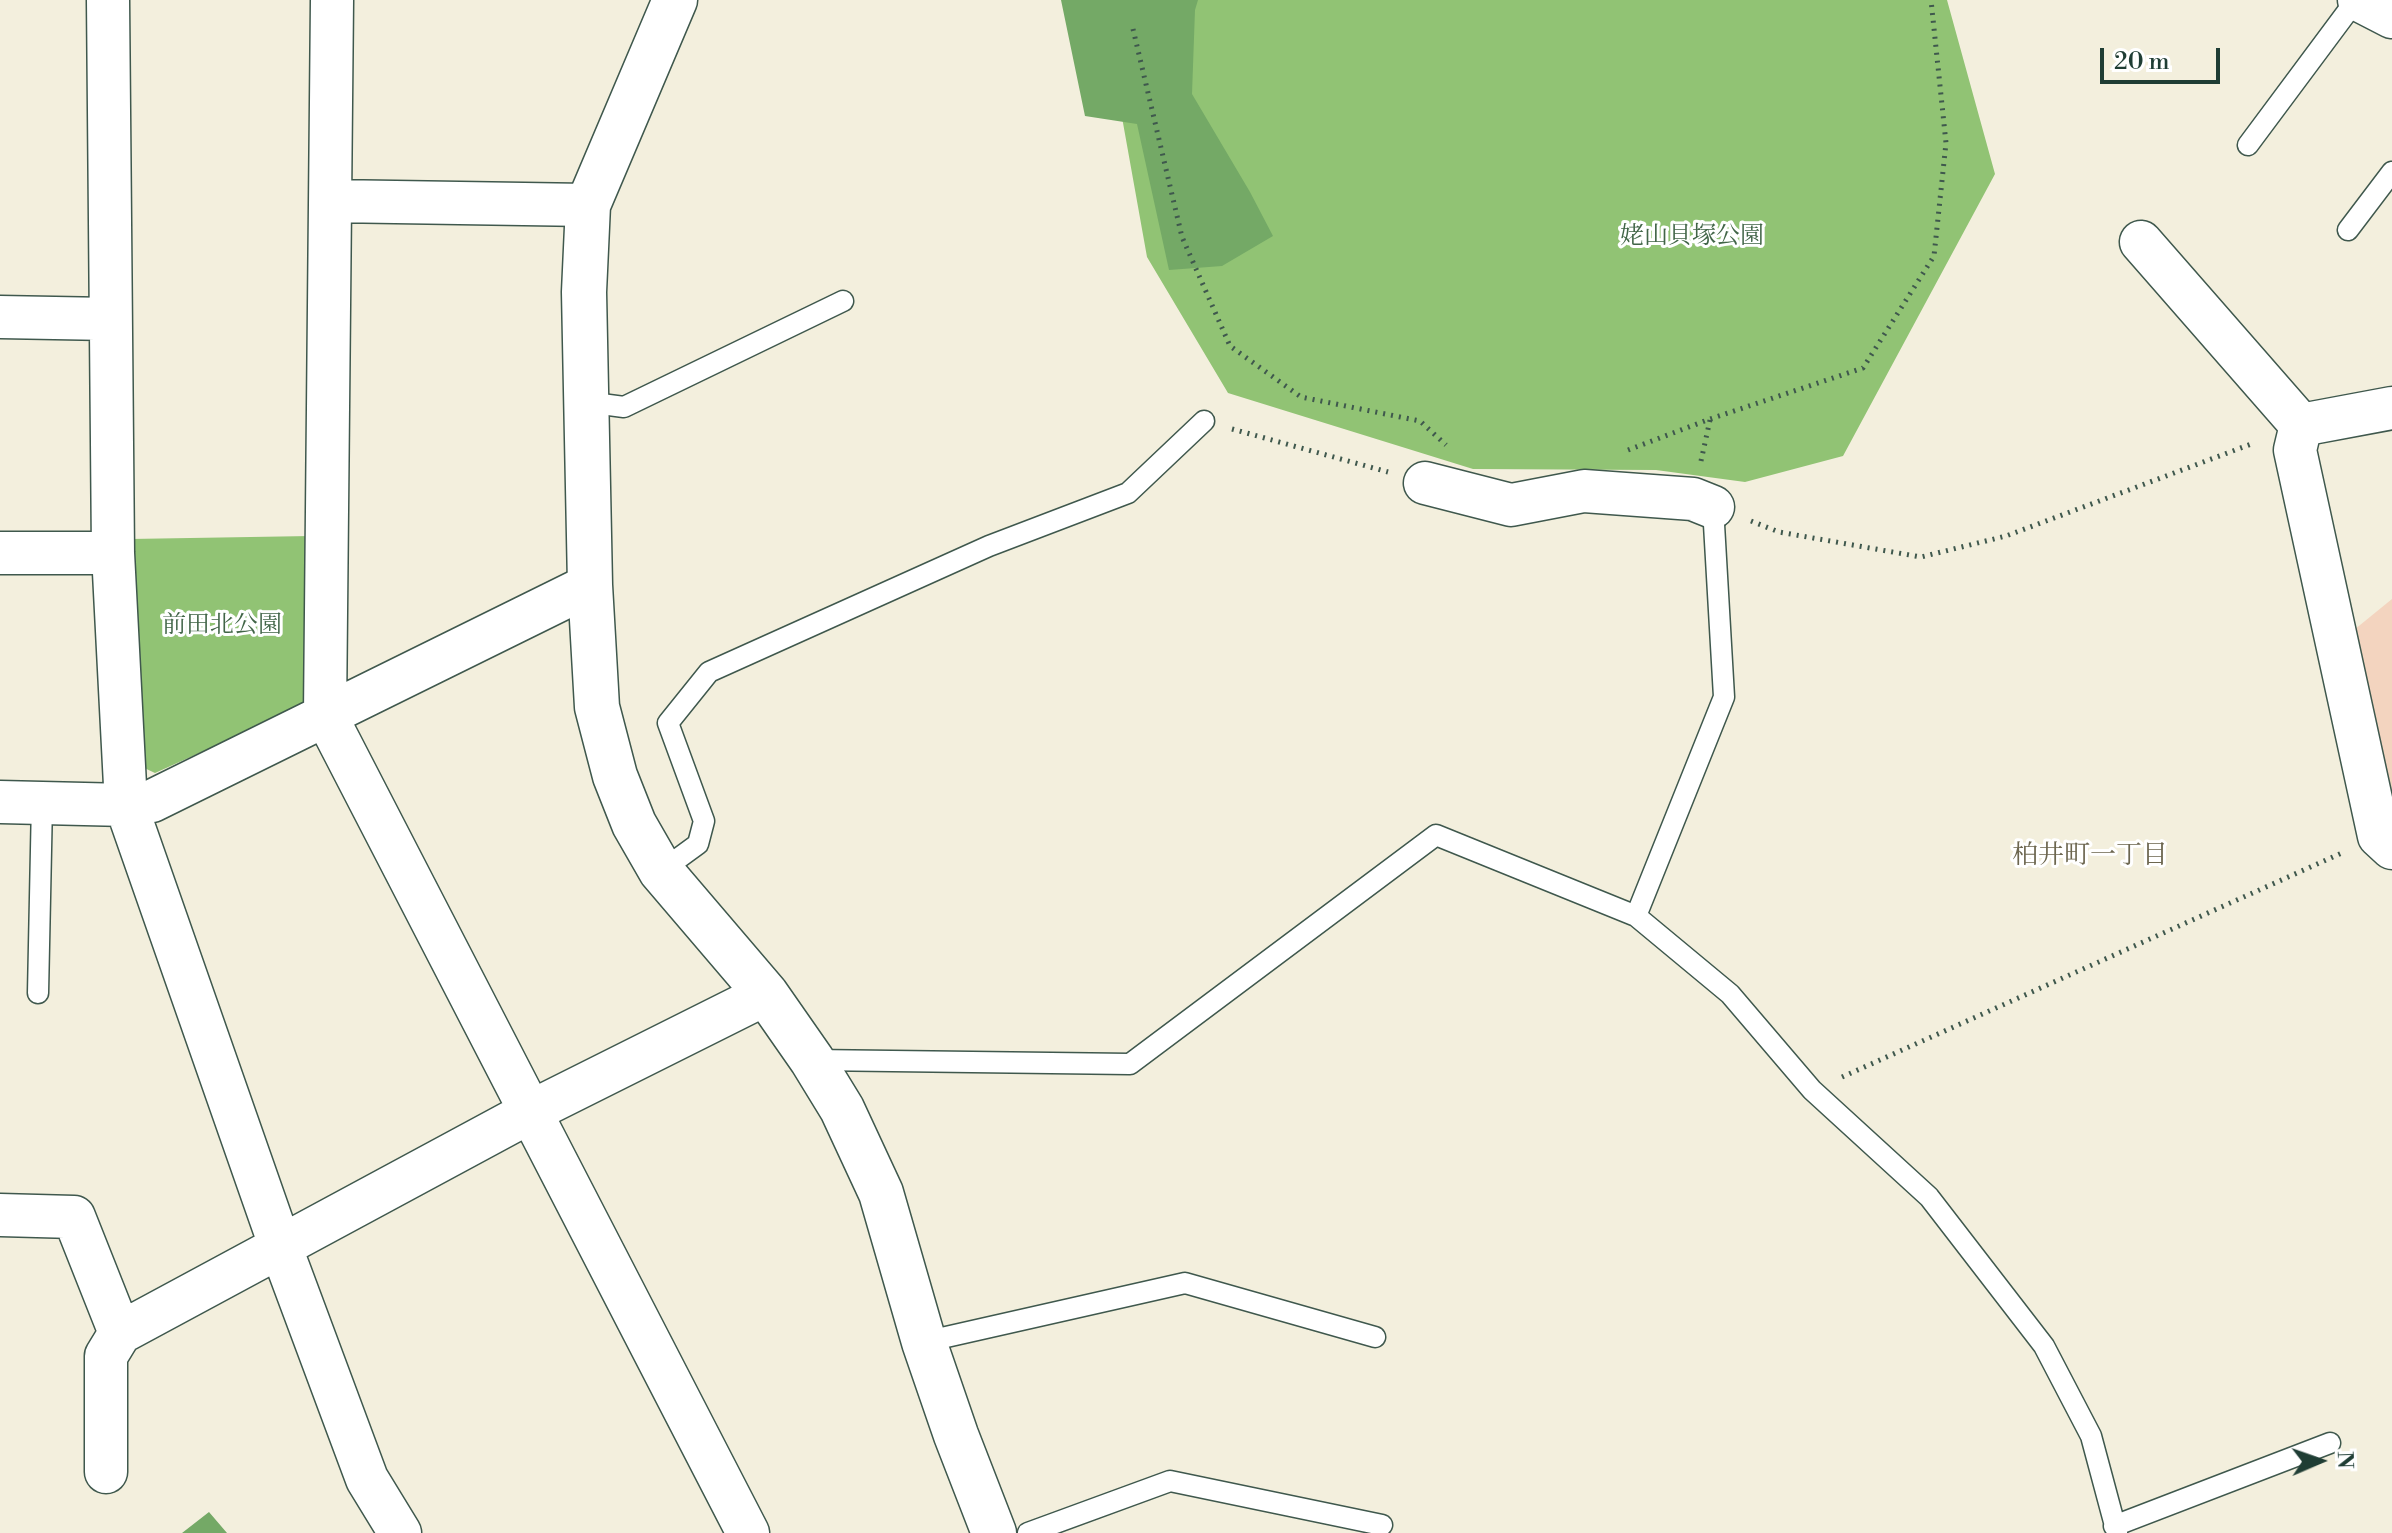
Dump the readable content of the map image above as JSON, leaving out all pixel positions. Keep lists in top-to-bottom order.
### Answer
{
  "districts": ["柏井町一丁目"],
  "parks": ["姥山貝塚公園", "前田北公園"],
  "scale_bar": "20 m",
  "north": "right"
}
